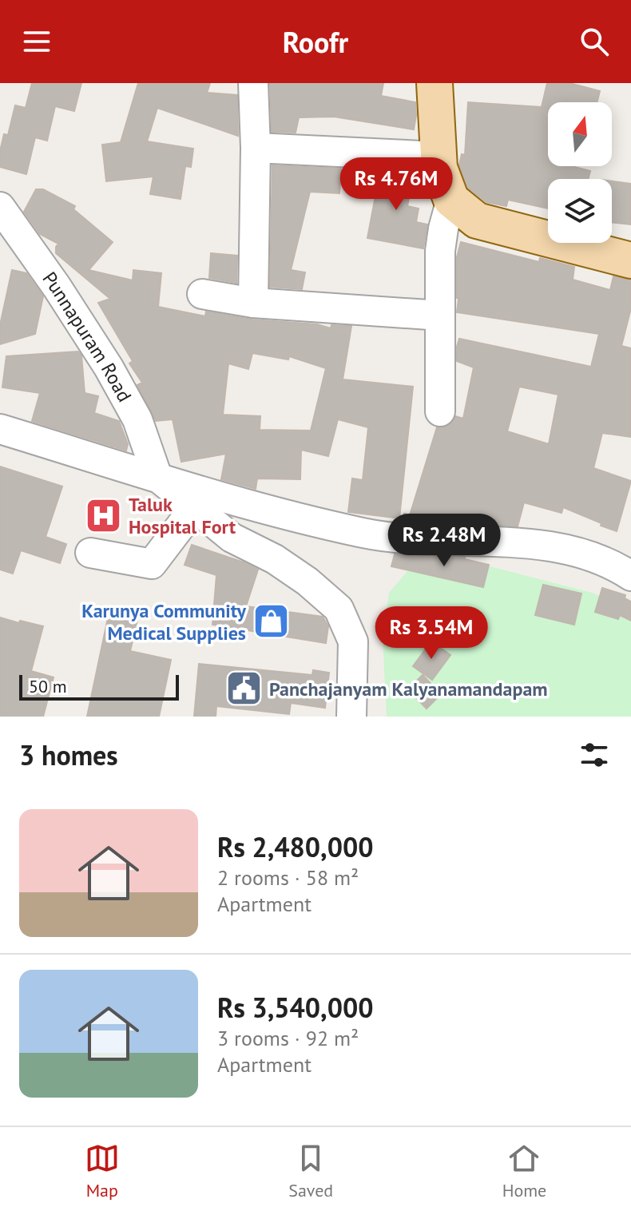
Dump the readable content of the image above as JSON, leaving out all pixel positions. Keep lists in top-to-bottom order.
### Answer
{
  "streets": {
    "street": ["Punnapuram Road"]
  },
  "places": {
    "hospital": ["Taluk Hospital Fort"],
    "shop": ["Karunya Community Medical Supplies"],
    "public building": ["Panchajanyam Kalyanamandapam"]
  },
  "scale_bar": "50 m",
  "north": "top",
  "page": {
    "header": "Roofr",
    "price": ["Rs 4.76M", "Rs 2.48M", "Rs 3.54M"],
    "scale": "50 m",
    "heading": "3 homes",
    "list": [
      {
        "name": "Rs 2,480,000",
        "note": "2 rooms · 58 m² · Apartment"
      },
      {
        "name": "Rs 3,540,000",
        "note": "3 rooms · 92 m² · Apartment"
      }
    ],
    "tabs": ["Map", "Saved", "Home"]
  }
}
